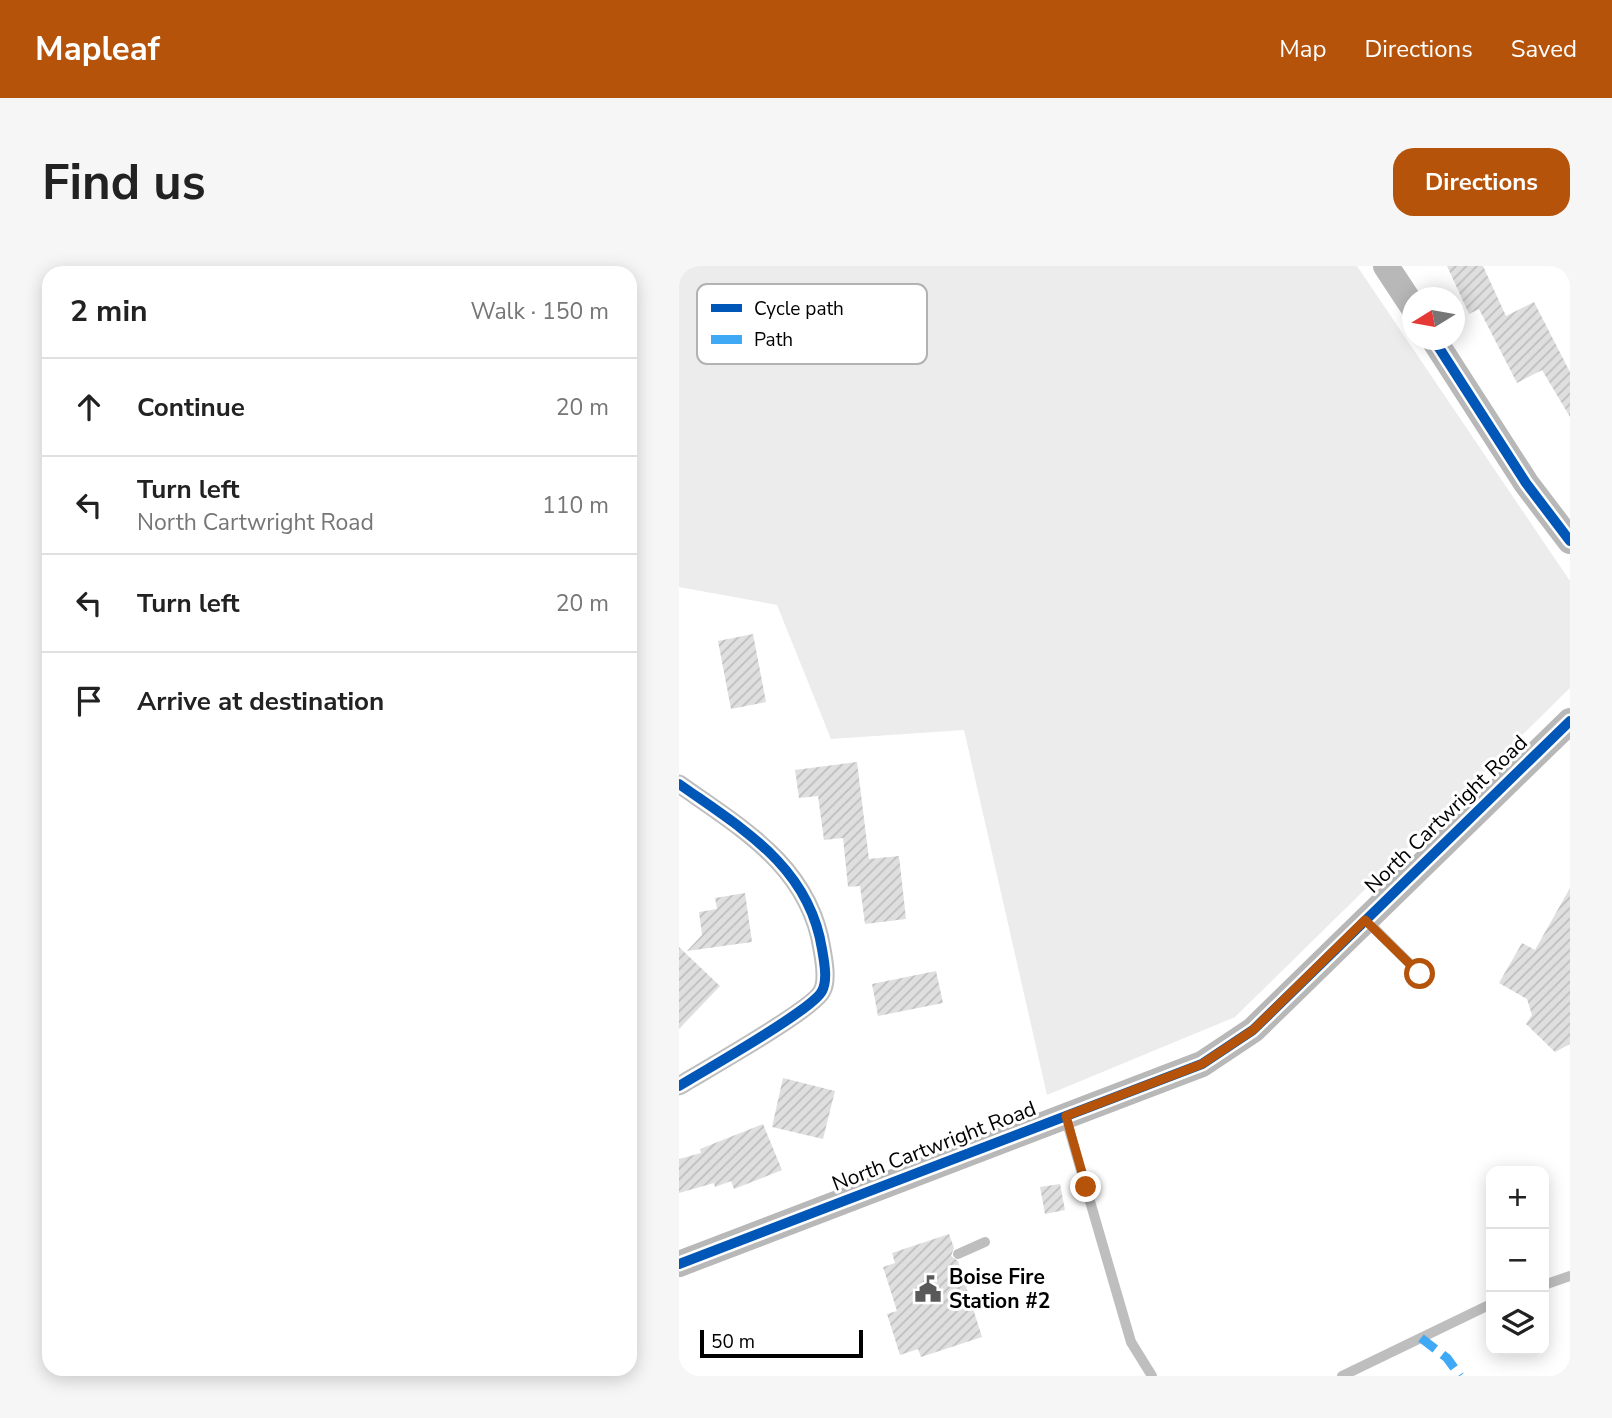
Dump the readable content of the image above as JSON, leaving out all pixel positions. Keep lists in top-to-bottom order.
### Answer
{
  "streets": {
    "street": ["North Cartwright Road"]
  },
  "places": {
    "public building": ["Boise Fire Station #2"]
  },
  "legend": ["Cycle path", "Path"],
  "scale_bar": "50 m",
  "north": "left",
  "page": {
    "header": "Mapleaf",
    "nav": ["Map", "Directions", "Saved"],
    "buttons": "Directions",
    "title": "Find us",
    "heading": ["2 min", "Walk · 150 m"],
    "list": [
      ["Continue", "20 m"],
      ["Turn left", "North Cartwright Road", "110 m"],
      ["Turn left", "20 m"],
      "Arrive at destination"
    ],
    "map_buttons": ["+", "−"],
    "scale": "50 m"
  }
}
